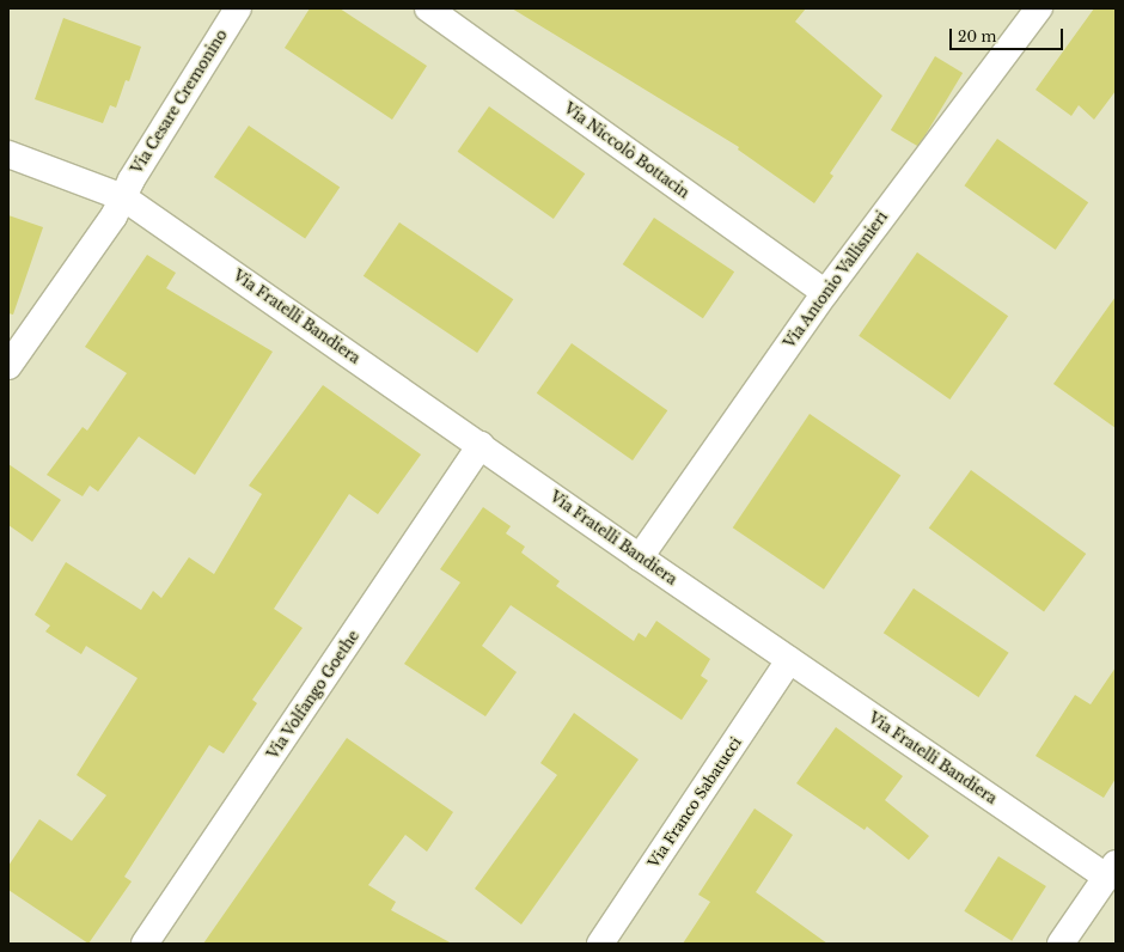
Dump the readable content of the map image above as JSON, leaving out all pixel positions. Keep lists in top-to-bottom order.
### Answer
{
  "streets": {
    "street": [
      "Via Cesare Cremonino",
      "Via Niccolò Bottacin",
      "Via Antonio Vallisnieri",
      "Via Fratelli Bandiera",
      "Via Volfango Goethe",
      "Via Franco Sabatucci"
    ]
  },
  "crossings": [
    ["Via Cesare Cremonino", "Via Fratelli Bandiera"],
    ["Via Niccolò Bottacin", "Via Antonio Vallisnieri"],
    ["Via Antonio Vallisnieri", "Via Fratelli Bandiera"],
    ["Via Fratelli Bandiera", "Via Volfango Goethe"],
    ["Via Fratelli Bandiera", "Via Franco Sabatucci"]
  ],
  "scale_bar": "20 m"
}
